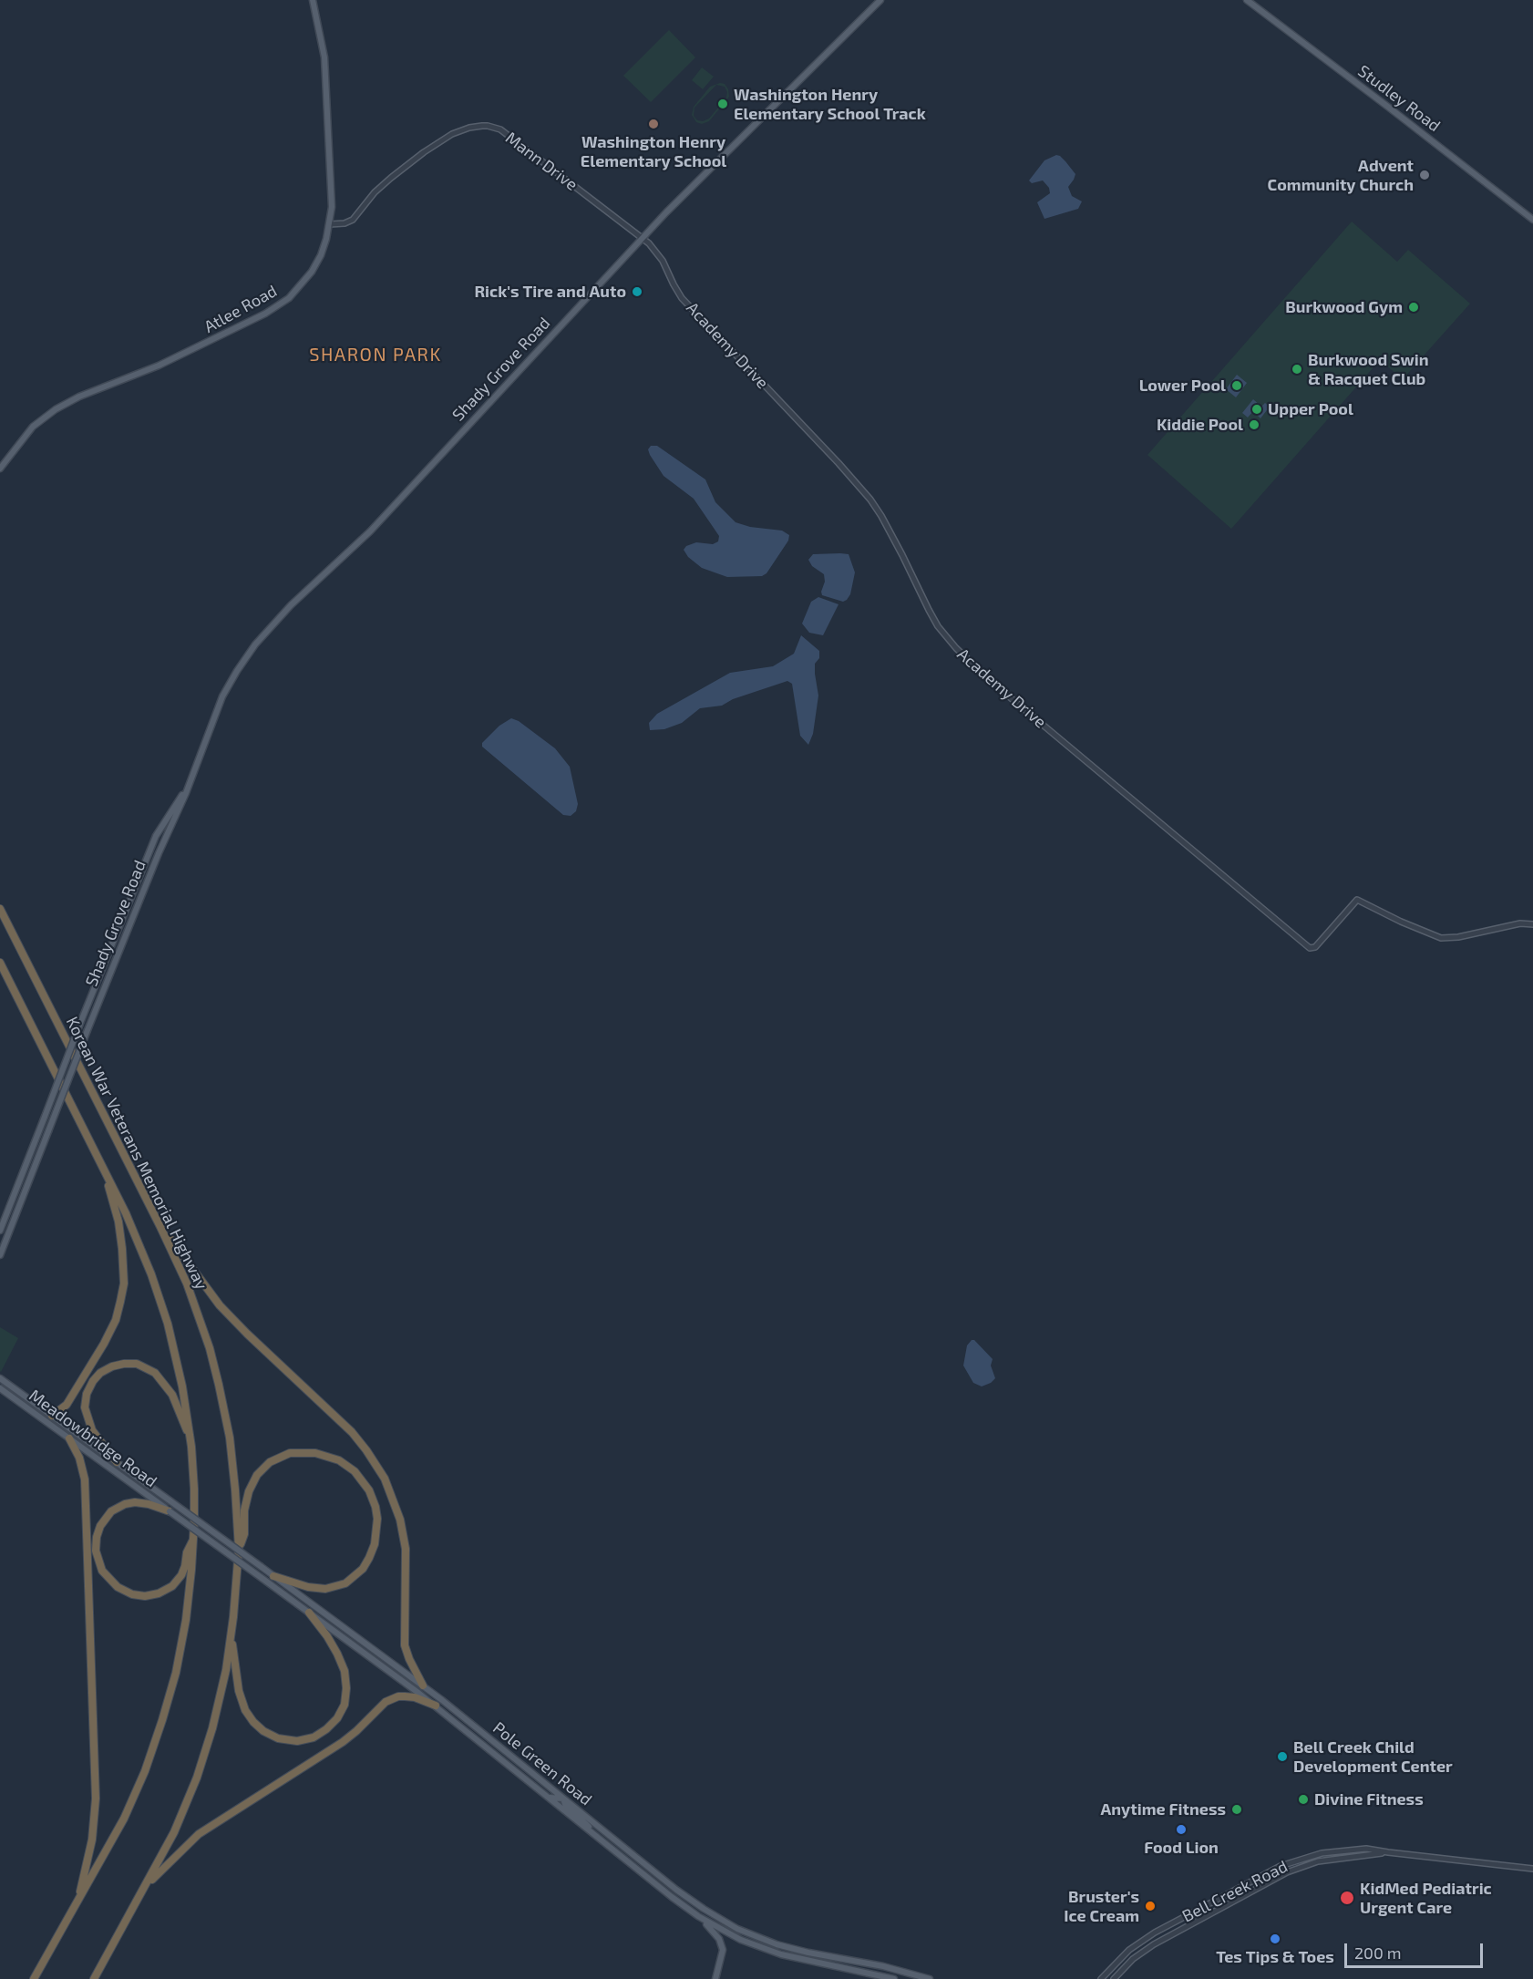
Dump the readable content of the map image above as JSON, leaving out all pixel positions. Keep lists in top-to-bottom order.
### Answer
{
  "streets": {
    "highway": ["Korean War Veterans Memorial Highway"],
    "main road": [
      "Studley Road",
      "Atlee Road",
      "Shady Grove Road",
      "Meadowbridge Road",
      "Pole Green Road"
    ],
    "street": ["Mann Drive", "Academy Drive", "Bell Creek Road"]
  },
  "crossings": [
    ["Mann Drive", "Atlee Road"],
    ["Mann Drive", "Academy Drive"],
    ["Mann Drive", "Shady Grove Road"],
    ["Academy Drive", "Shady Grove Road"],
    ["Meadowbridge Road", "Pole Green Road"]
  ],
  "districts": ["SHARON PARK"],
  "places": [
    "Washington Henry Elementary School Track",
    "Washington Henry Elementary School",
    "Advent Community Church",
    "Rick's Tire and Auto",
    "Burkwood Gym",
    "Burkwood Swin & Racquet Club",
    "Lower Pool",
    "Upper Pool",
    "Kiddie Pool",
    "Bell Creek Child Development Center",
    "Divine Fitness",
    "Anytime Fitness",
    "Food Lion",
    "KidMed Pediatric Urgent Care",
    "Bruster's Ice Cream",
    "Tes Tips & Toes"
  ],
  "scale_bar": "200 m"
}
